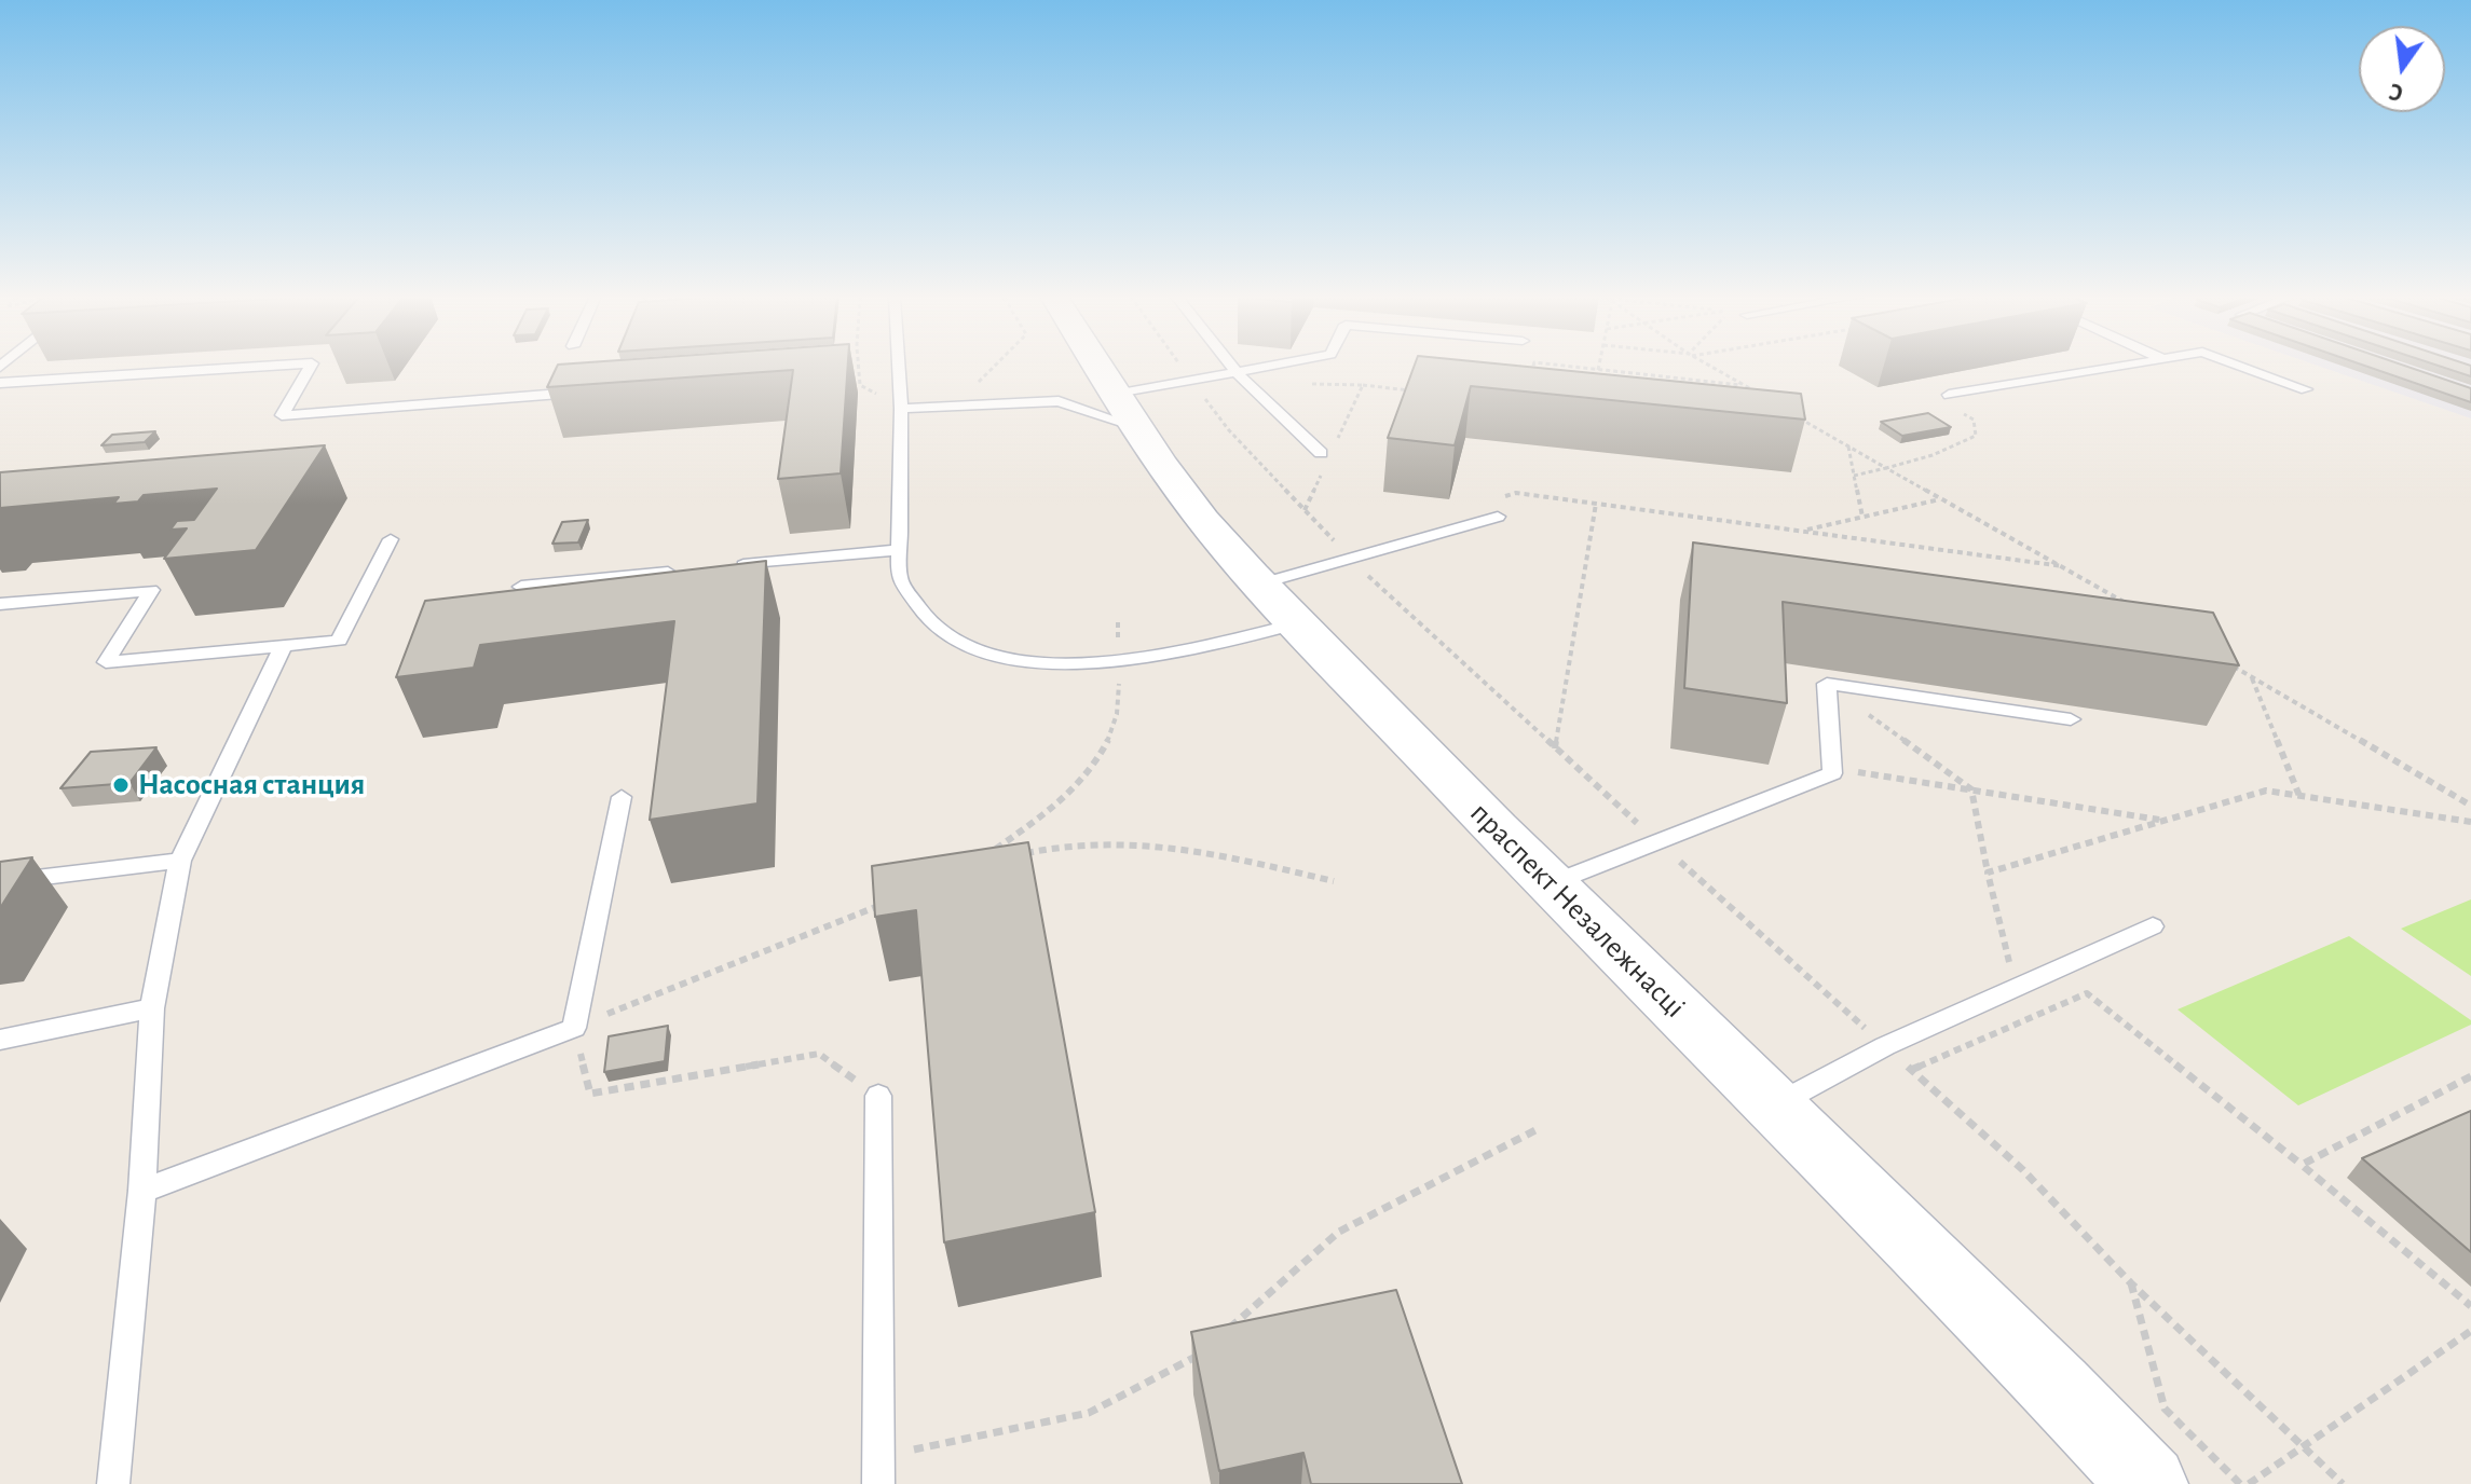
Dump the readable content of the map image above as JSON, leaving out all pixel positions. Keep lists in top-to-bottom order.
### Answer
{
  "streets": {
    "main road": ["праспект Незалежнасці"]
  },
  "places": ["Насосная станция"],
  "north": "bottom"
}
